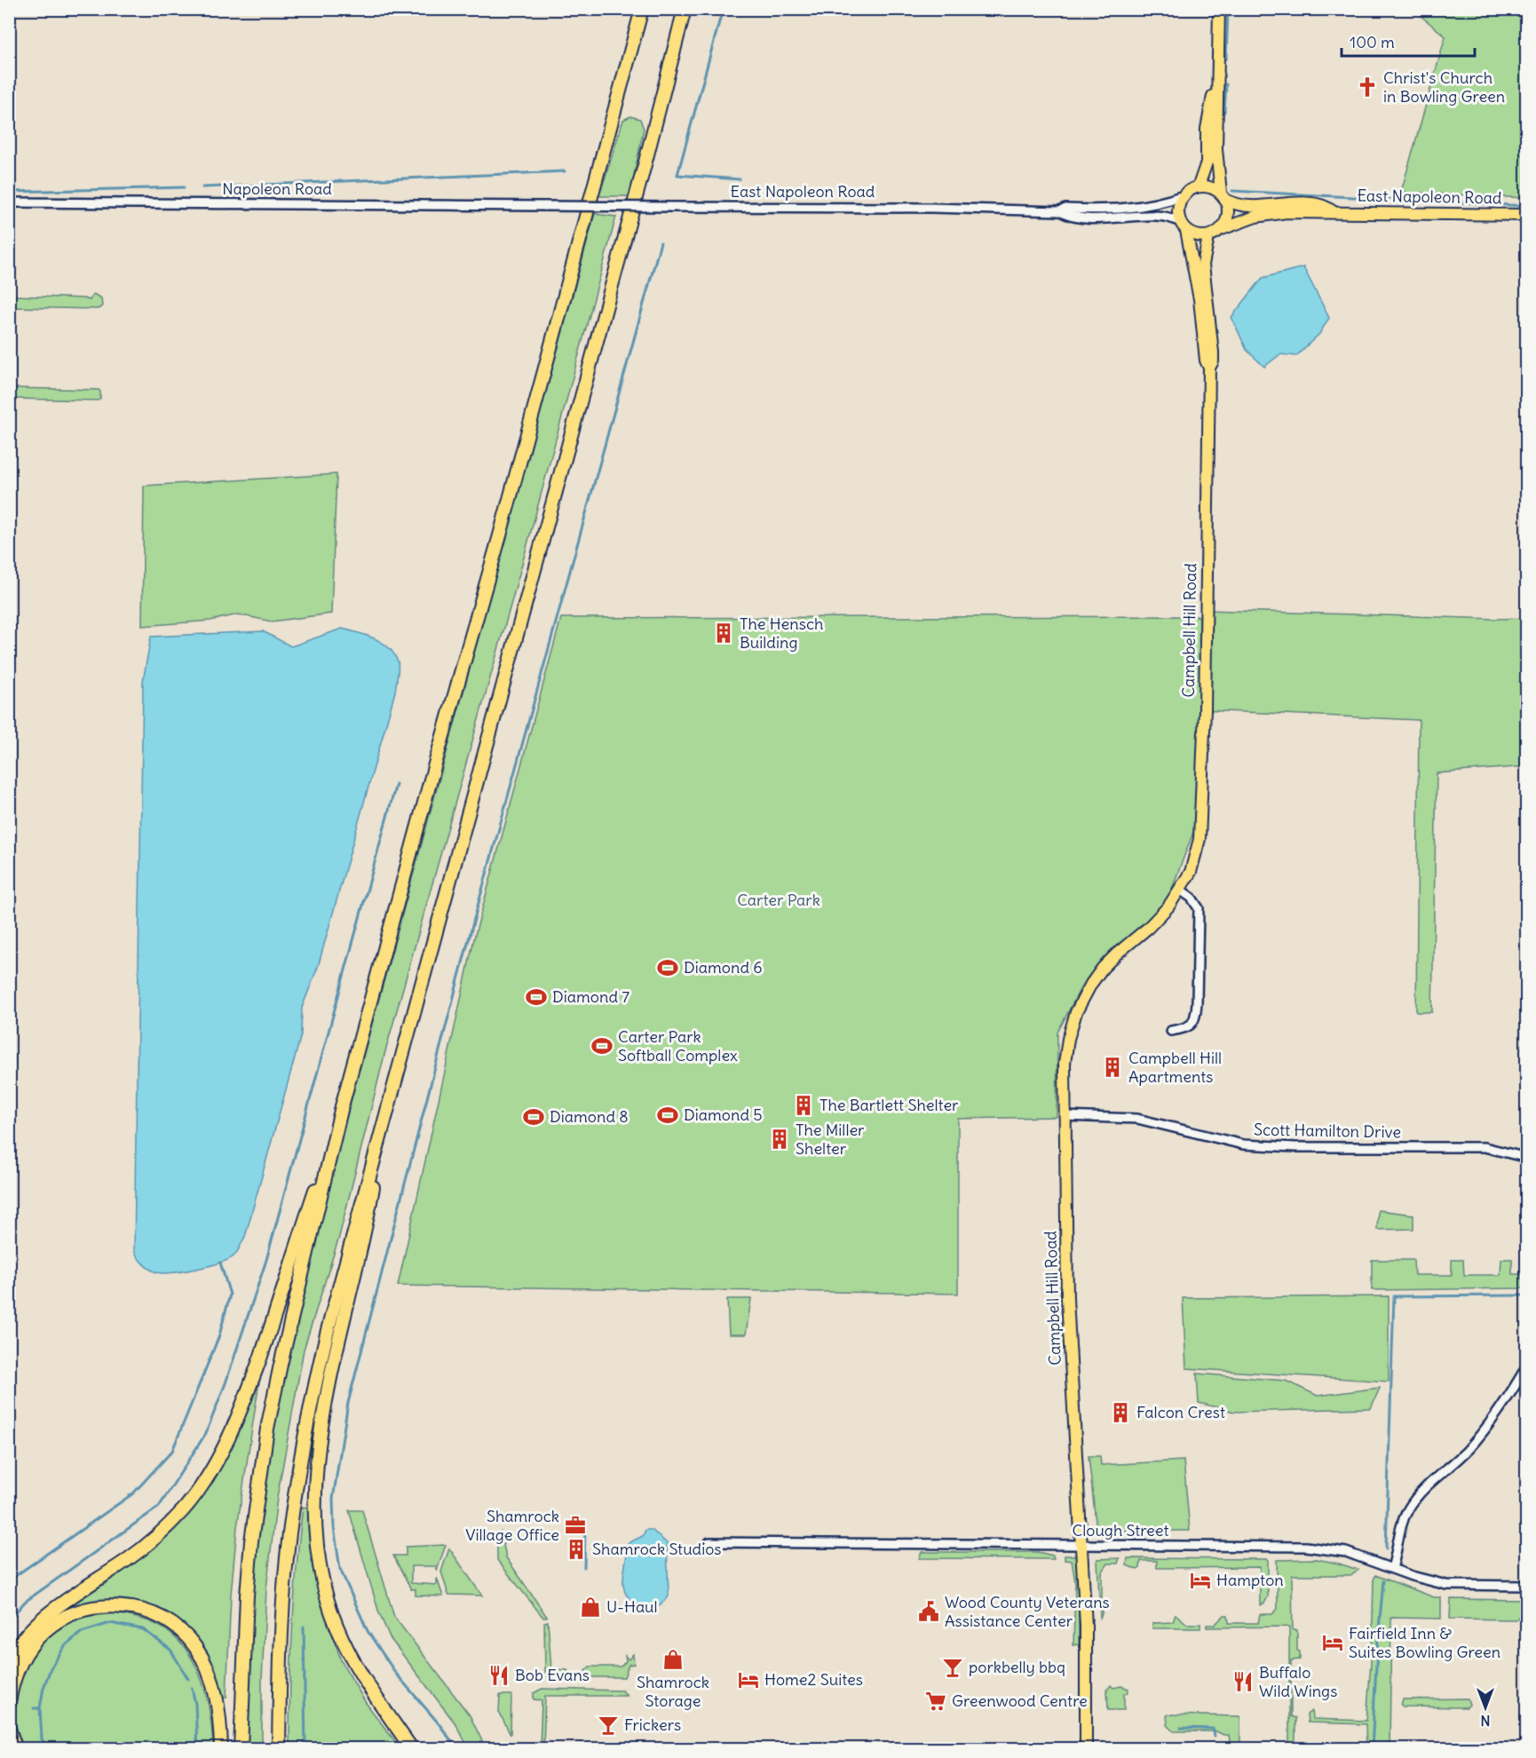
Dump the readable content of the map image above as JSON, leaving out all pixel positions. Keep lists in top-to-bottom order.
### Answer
{
  "streets": {
    "main road": ["East Napoleon Road", "Campbell Hill Road"],
    "street": ["Napoleon Road", "Scott Hamilton Drive", "Clough Street"]
  },
  "crossings": [
    ["Napoleon Road", "East Napoleon Road"],
    ["East Napoleon Road", "Campbell Hill Road"],
    ["Campbell Hill Road", "Scott Hamilton Drive"],
    ["Campbell Hill Road", "Clough Street"]
  ],
  "parks": ["Carter Park"],
  "places": {
    "church": ["Christ's Church in Bowling Green"],
    "building": [
      "The Hensch Building",
      "Campbell Hill Apartments",
      "The Bartlett Shelter",
      "The Miller Shelter",
      "Falcon Crest",
      "Shamrock Studios"
    ],
    "sports": [
      "Diamond 6",
      "Diamond 7",
      "Carter Park Softball Complex",
      "Diamond 5",
      "Diamond 8"
    ],
    "office": ["Shamrock Village Office"],
    "hotel": ["Hampton", "Fairfield Inn & Suites Bowling Green", "Home2 Suites"],
    "shop": ["U-Haul", "Shamrock Storage"],
    "public building": ["Wood County Veterans Assistance Center"],
    "bar": ["porkbelly bbq", "Frickers"],
    "restaurant": ["Bob Evans", "Buffalo Wild Wings"],
    "supermarket": ["Greenwood Centre"]
  },
  "scale_bar": "100 m",
  "north": "bottom"
}
